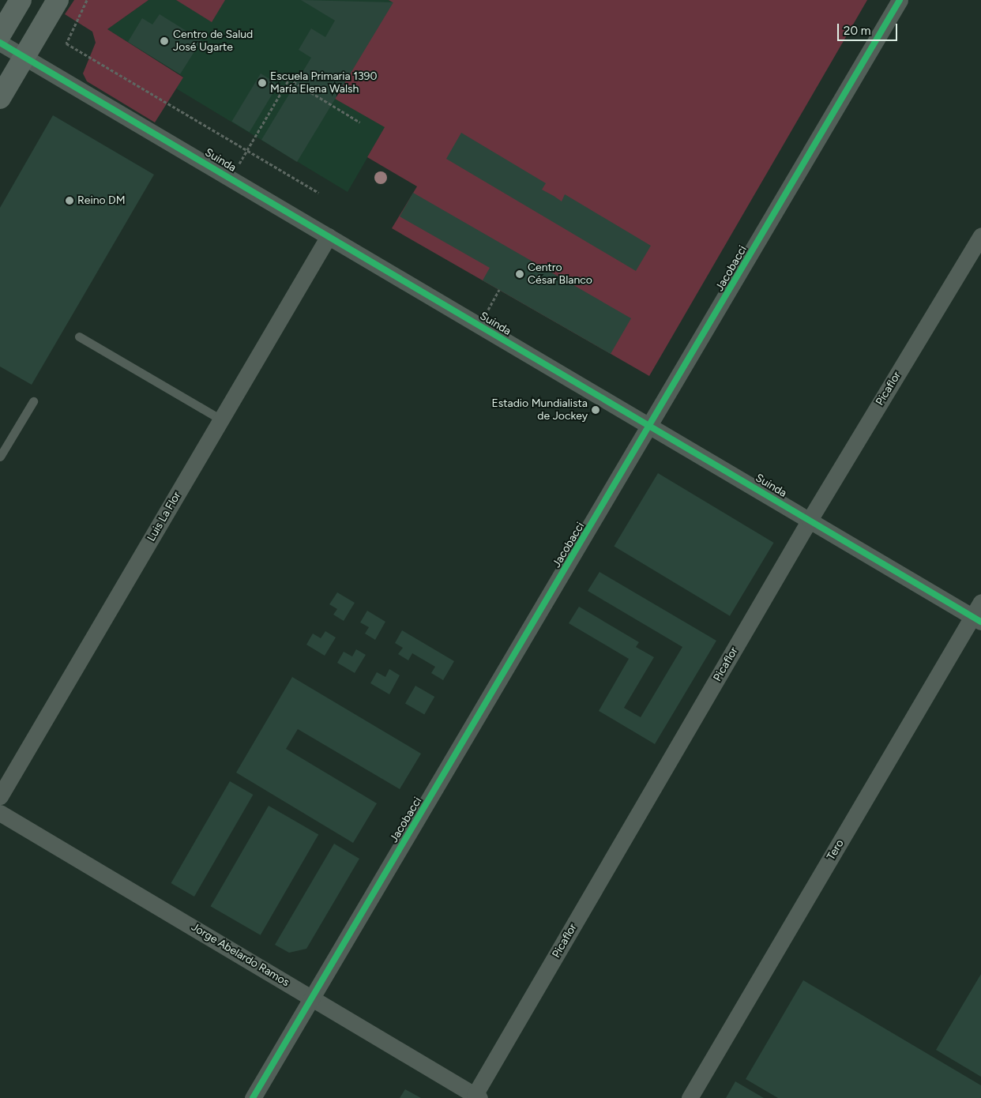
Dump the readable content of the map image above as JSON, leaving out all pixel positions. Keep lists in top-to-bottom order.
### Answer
{
  "streets": {
    "street": [
      "Suinda",
      "Jacobacci",
      "Picaflor",
      "Luis La Flor",
      "Tero",
      "Jorge Abelardo Ramos"
    ]
  },
  "crossings": [
    ["Suinda", "Jacobacci"],
    ["Suinda", "Picaflor"],
    ["Suinda", "Luis La Flor"],
    ["Suinda", "Tero"],
    ["Jacobacci", "Jorge Abelardo Ramos"],
    ["Picaflor", "Jorge Abelardo Ramos"]
  ],
  "places": [
    "Centro de Salud José Ugarte",
    "Escuela Primaria 1390 María Elena Walsh",
    "Reino DM",
    "Centro César Blanco",
    "Estadio Mundialista de Jockey"
  ],
  "scale_bar": "20 m"
}
